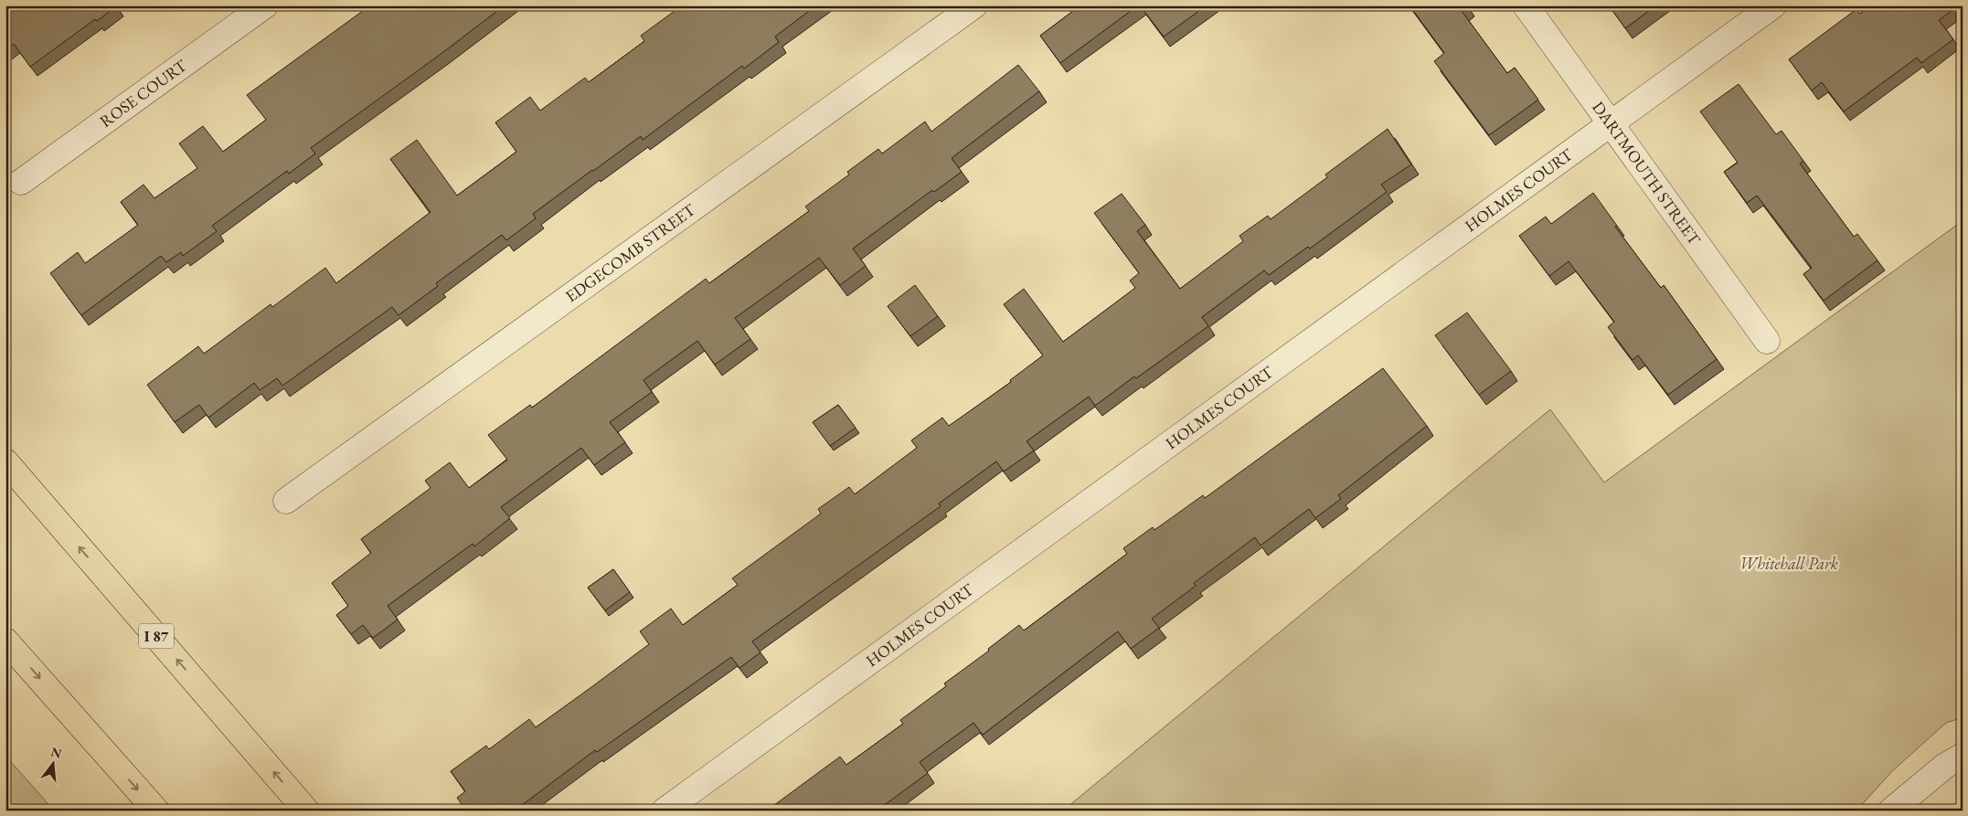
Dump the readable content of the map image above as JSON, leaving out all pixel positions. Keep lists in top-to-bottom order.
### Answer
{
  "streets": {
    "highway": ["I 87"],
    "street": [
      "ROSE COURT",
      "DARTMOUTH STREET",
      "HOLMES COURT",
      "EDGECOMB STREET"
    ]
  },
  "crossings": [
    ["DARTMOUTH STREET", "HOLMES COURT"]
  ],
  "parks": ["Whitehall Park"],
  "north": "top"
}
